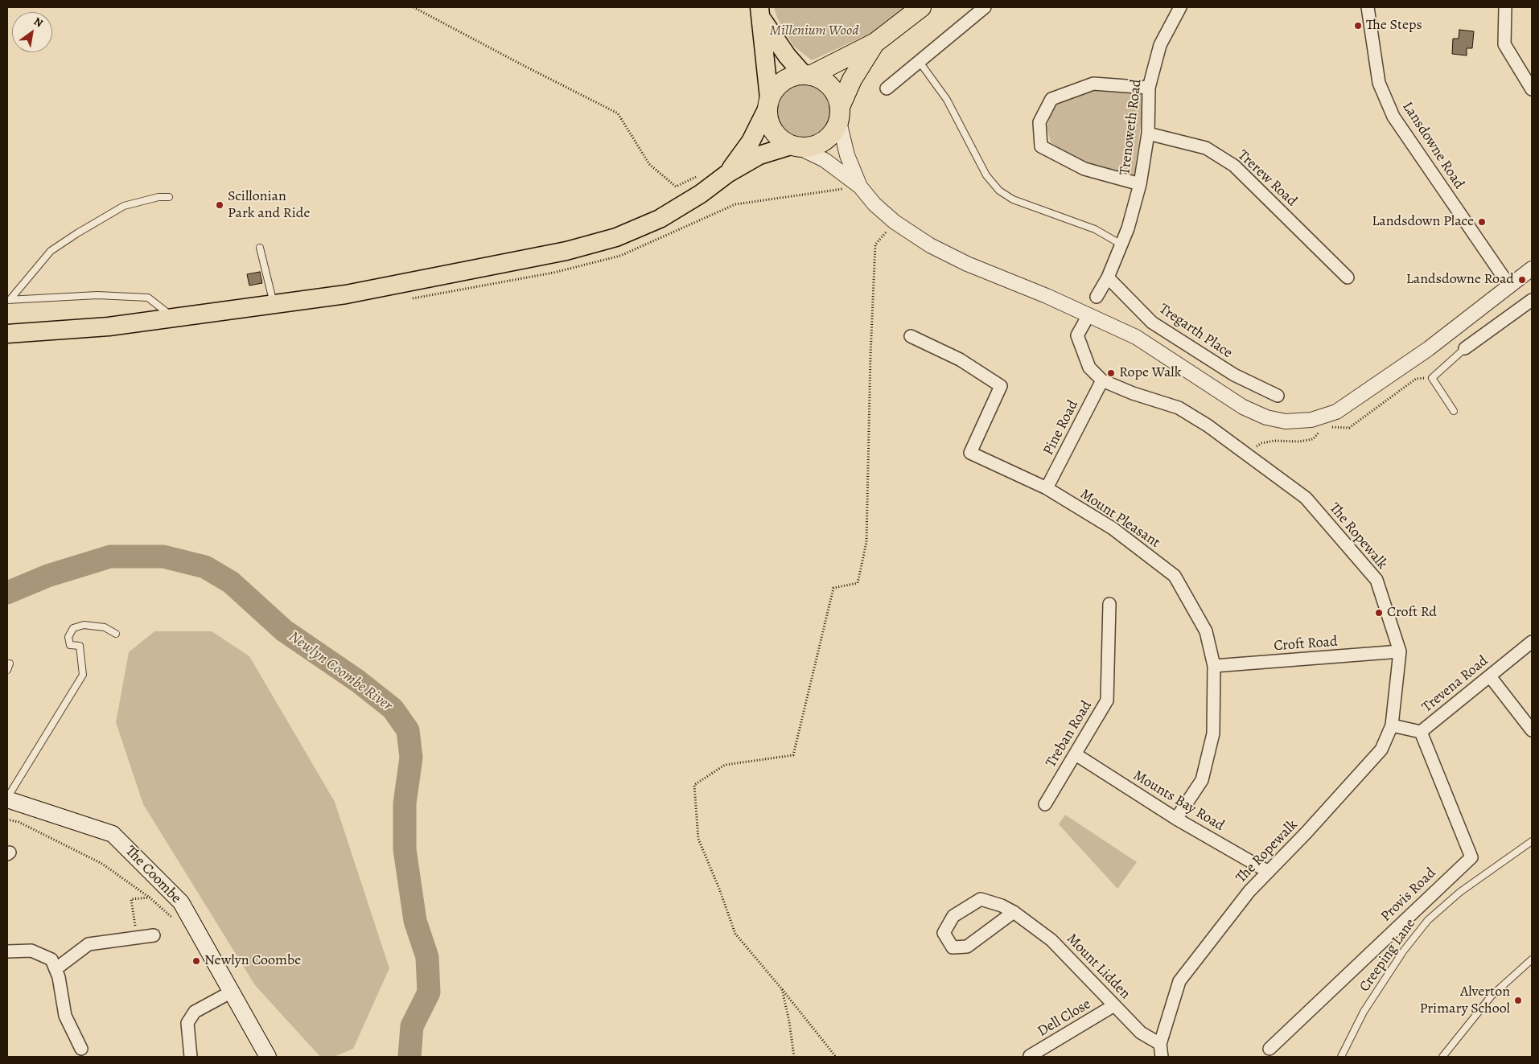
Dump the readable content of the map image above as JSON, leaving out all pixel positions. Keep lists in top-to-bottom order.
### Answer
{
  "streets": {
    "main road": ["The Coombe"],
    "street": [
      "Trenoweth Road",
      "Lansdowne Road",
      "Trerew Road",
      "Tregarth Place",
      "Pine Road",
      "Mount Pleasant",
      "The Ropewalk",
      "Croft Road",
      "Trevena Road",
      "Treban Road",
      "Mounts Bay Road",
      "Provis Road",
      "Mount Lidden",
      "Dell Close"
    ],
    "lane": ["Creeping Lane"]
  },
  "crossings": [
    ["Trenoweth Road", "Trerew Road"],
    ["Trenoweth Road", "Tregarth Place"],
    ["Pine Road", "Mount Pleasant"],
    ["Pine Road", "The Ropewalk"],
    ["Mount Pleasant", "Croft Road"],
    ["Mount Pleasant", "Mounts Bay Road"],
    ["The Ropewalk", "Croft Road"],
    ["The Ropewalk", "Trevena Road"],
    ["The Ropewalk", "Mounts Bay Road"],
    ["The Ropewalk", "Mount Lidden"],
    ["Trevena Road", "Provis Road"],
    ["Treban Road", "Mounts Bay Road"],
    ["Mount Lidden", "Dell Close"]
  ],
  "water": ["Newlyn Coombe River"],
  "parks": ["Millenium Wood"],
  "places": [
    "The Steps",
    "Scillonian Park and Ride",
    "Landsdown Place",
    "Landsdowne Road",
    "Rope Walk",
    "Croft Rd",
    "Newlyn Coombe",
    "Alverton Primary School"
  ],
  "north": "top right"
}
